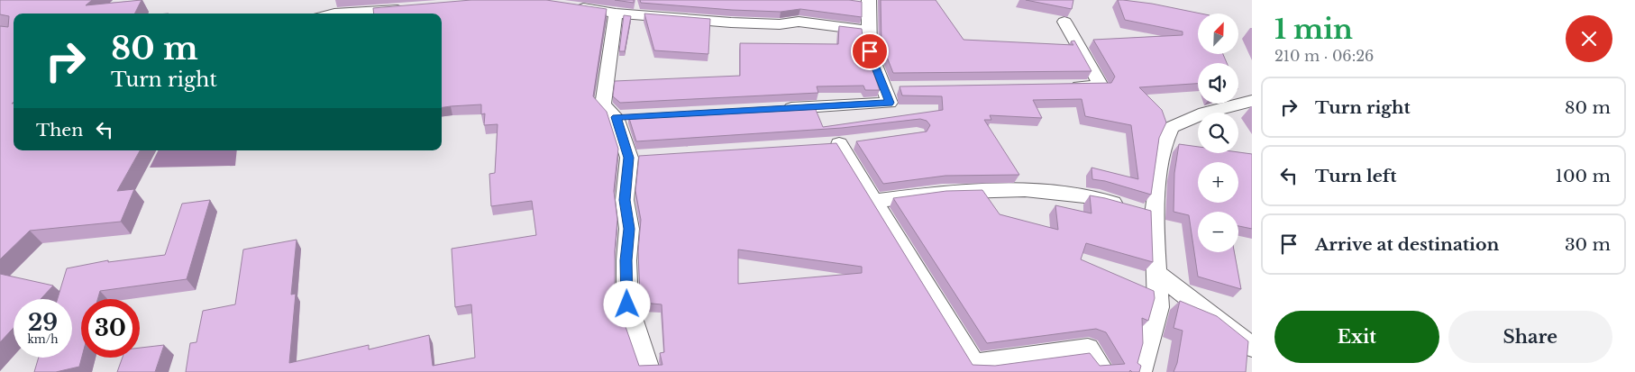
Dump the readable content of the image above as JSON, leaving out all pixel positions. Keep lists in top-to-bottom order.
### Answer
{
  "north": "top right",
  "page": {
    "heading": ["1 min", "210 m · 06:26"],
    "map_buttons": ["+", "−"],
    "turn": ["80 m", "Turn right"],
    "list": [
      {
        "name": "Turn right",
        "value": "80 m"
      },
      {
        "name": "Turn left",
        "value": "100 m"
      },
      {
        "name": "Arrive at destination",
        "value": "30 m"
      }
    ],
    "then": "Then",
    "speed": "29 km/h",
    "limit": "30",
    "buttons": ["Exit", "Share"]
  }
}
